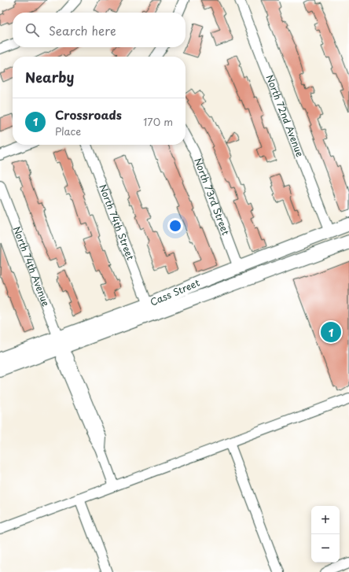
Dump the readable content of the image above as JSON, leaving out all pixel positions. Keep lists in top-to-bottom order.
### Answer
{
  "streets": {
    "main road": ["Cass Street"],
    "street": [
      "North 72nd Avenue",
      "North 73rd Street",
      "North 74th Street",
      "North 74th Avenue"
    ]
  },
  "crossings": [
    ["North 72nd Avenue", "Cass Street"],
    ["North 73rd Street", "Cass Street"],
    ["North 74th Street", "Cass Street"],
    ["North 74th Avenue", "Cass Street"]
  ],
  "page": {
    "search": "Search here",
    "heading": "Nearby",
    "list": [
      {
        "mark": "1",
        "name": "Crossroads",
        "note": "Place",
        "value": "170 m"
      }
    ],
    "pins": "1",
    "map_buttons": ["+", "−"]
  }
}
